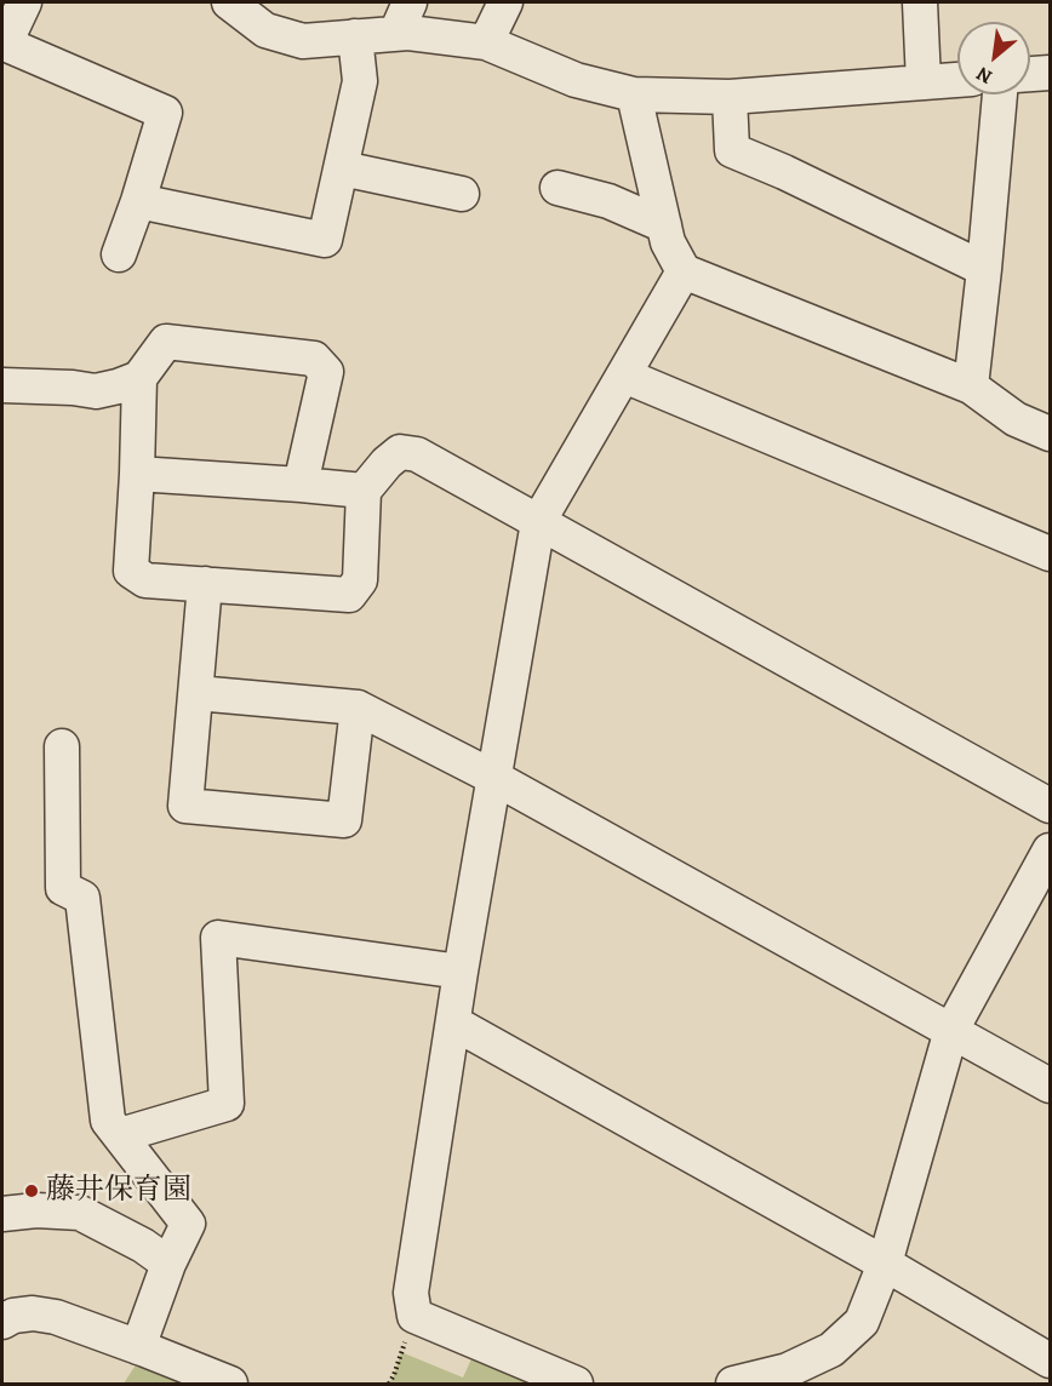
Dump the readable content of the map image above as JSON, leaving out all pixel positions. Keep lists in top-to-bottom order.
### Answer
{
  "places": ["藤井保育園"],
  "north": "bottom left"
}
